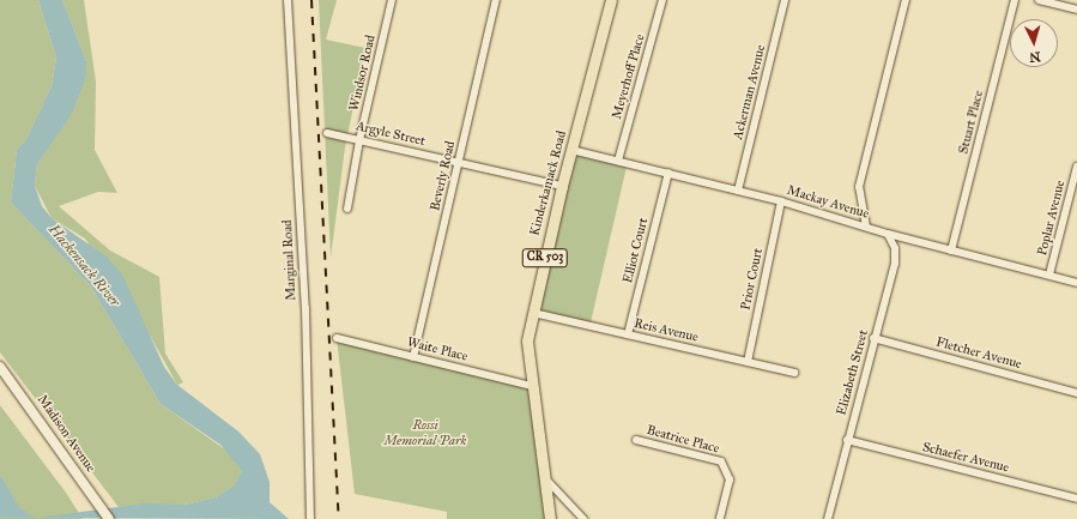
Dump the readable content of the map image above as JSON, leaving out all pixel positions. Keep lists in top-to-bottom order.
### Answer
{
  "streets": {
    "main road": ["Kinderkamack Road", "CR 503", "Madison Avenue"],
    "street": [
      "Windsor Road",
      "Meyerhoff Place",
      "Ackerman Avenue",
      "Stuart Place",
      "Argyle Street",
      "Beverly Road",
      "Mackay Avenue",
      "Poplar Avenue",
      "Elliot Court",
      "Marginal Road",
      "Prior Court",
      "Reis Avenue",
      "Waite Place",
      "Fletcher Avenue",
      "Elizabeth Street",
      "Beatrice Place",
      "Schaefer Avenue"
    ]
  },
  "crossings": [
    ["Windsor Road", "Argyle Street"],
    ["Meyerhoff Place", "Mackay Avenue"],
    ["Ackerman Avenue", "Mackay Avenue"],
    ["Stuart Place", "Mackay Avenue"],
    ["Argyle Street", "Beverly Road"],
    ["Argyle Street", "Kinderkamack Road"],
    ["Beverly Road", "Waite Place"],
    ["Kinderkamack Road", "Mackay Avenue"],
    ["Kinderkamack Road", "Reis Avenue"],
    ["Kinderkamack Road", "Waite Place"],
    ["Mackay Avenue", "Poplar Avenue"],
    ["Mackay Avenue", "Elliot Court"],
    ["Mackay Avenue", "Prior Court"],
    ["Mackay Avenue", "Elizabeth Street"],
    ["Elliot Court", "Reis Avenue"],
    ["Prior Court", "Reis Avenue"],
    ["Fletcher Avenue", "Elizabeth Street"],
    ["Elizabeth Street", "Schaefer Avenue"]
  ],
  "water": ["Hackensack River"],
  "parks": ["Rossi Memorial Park"],
  "north": "bottom"
}
